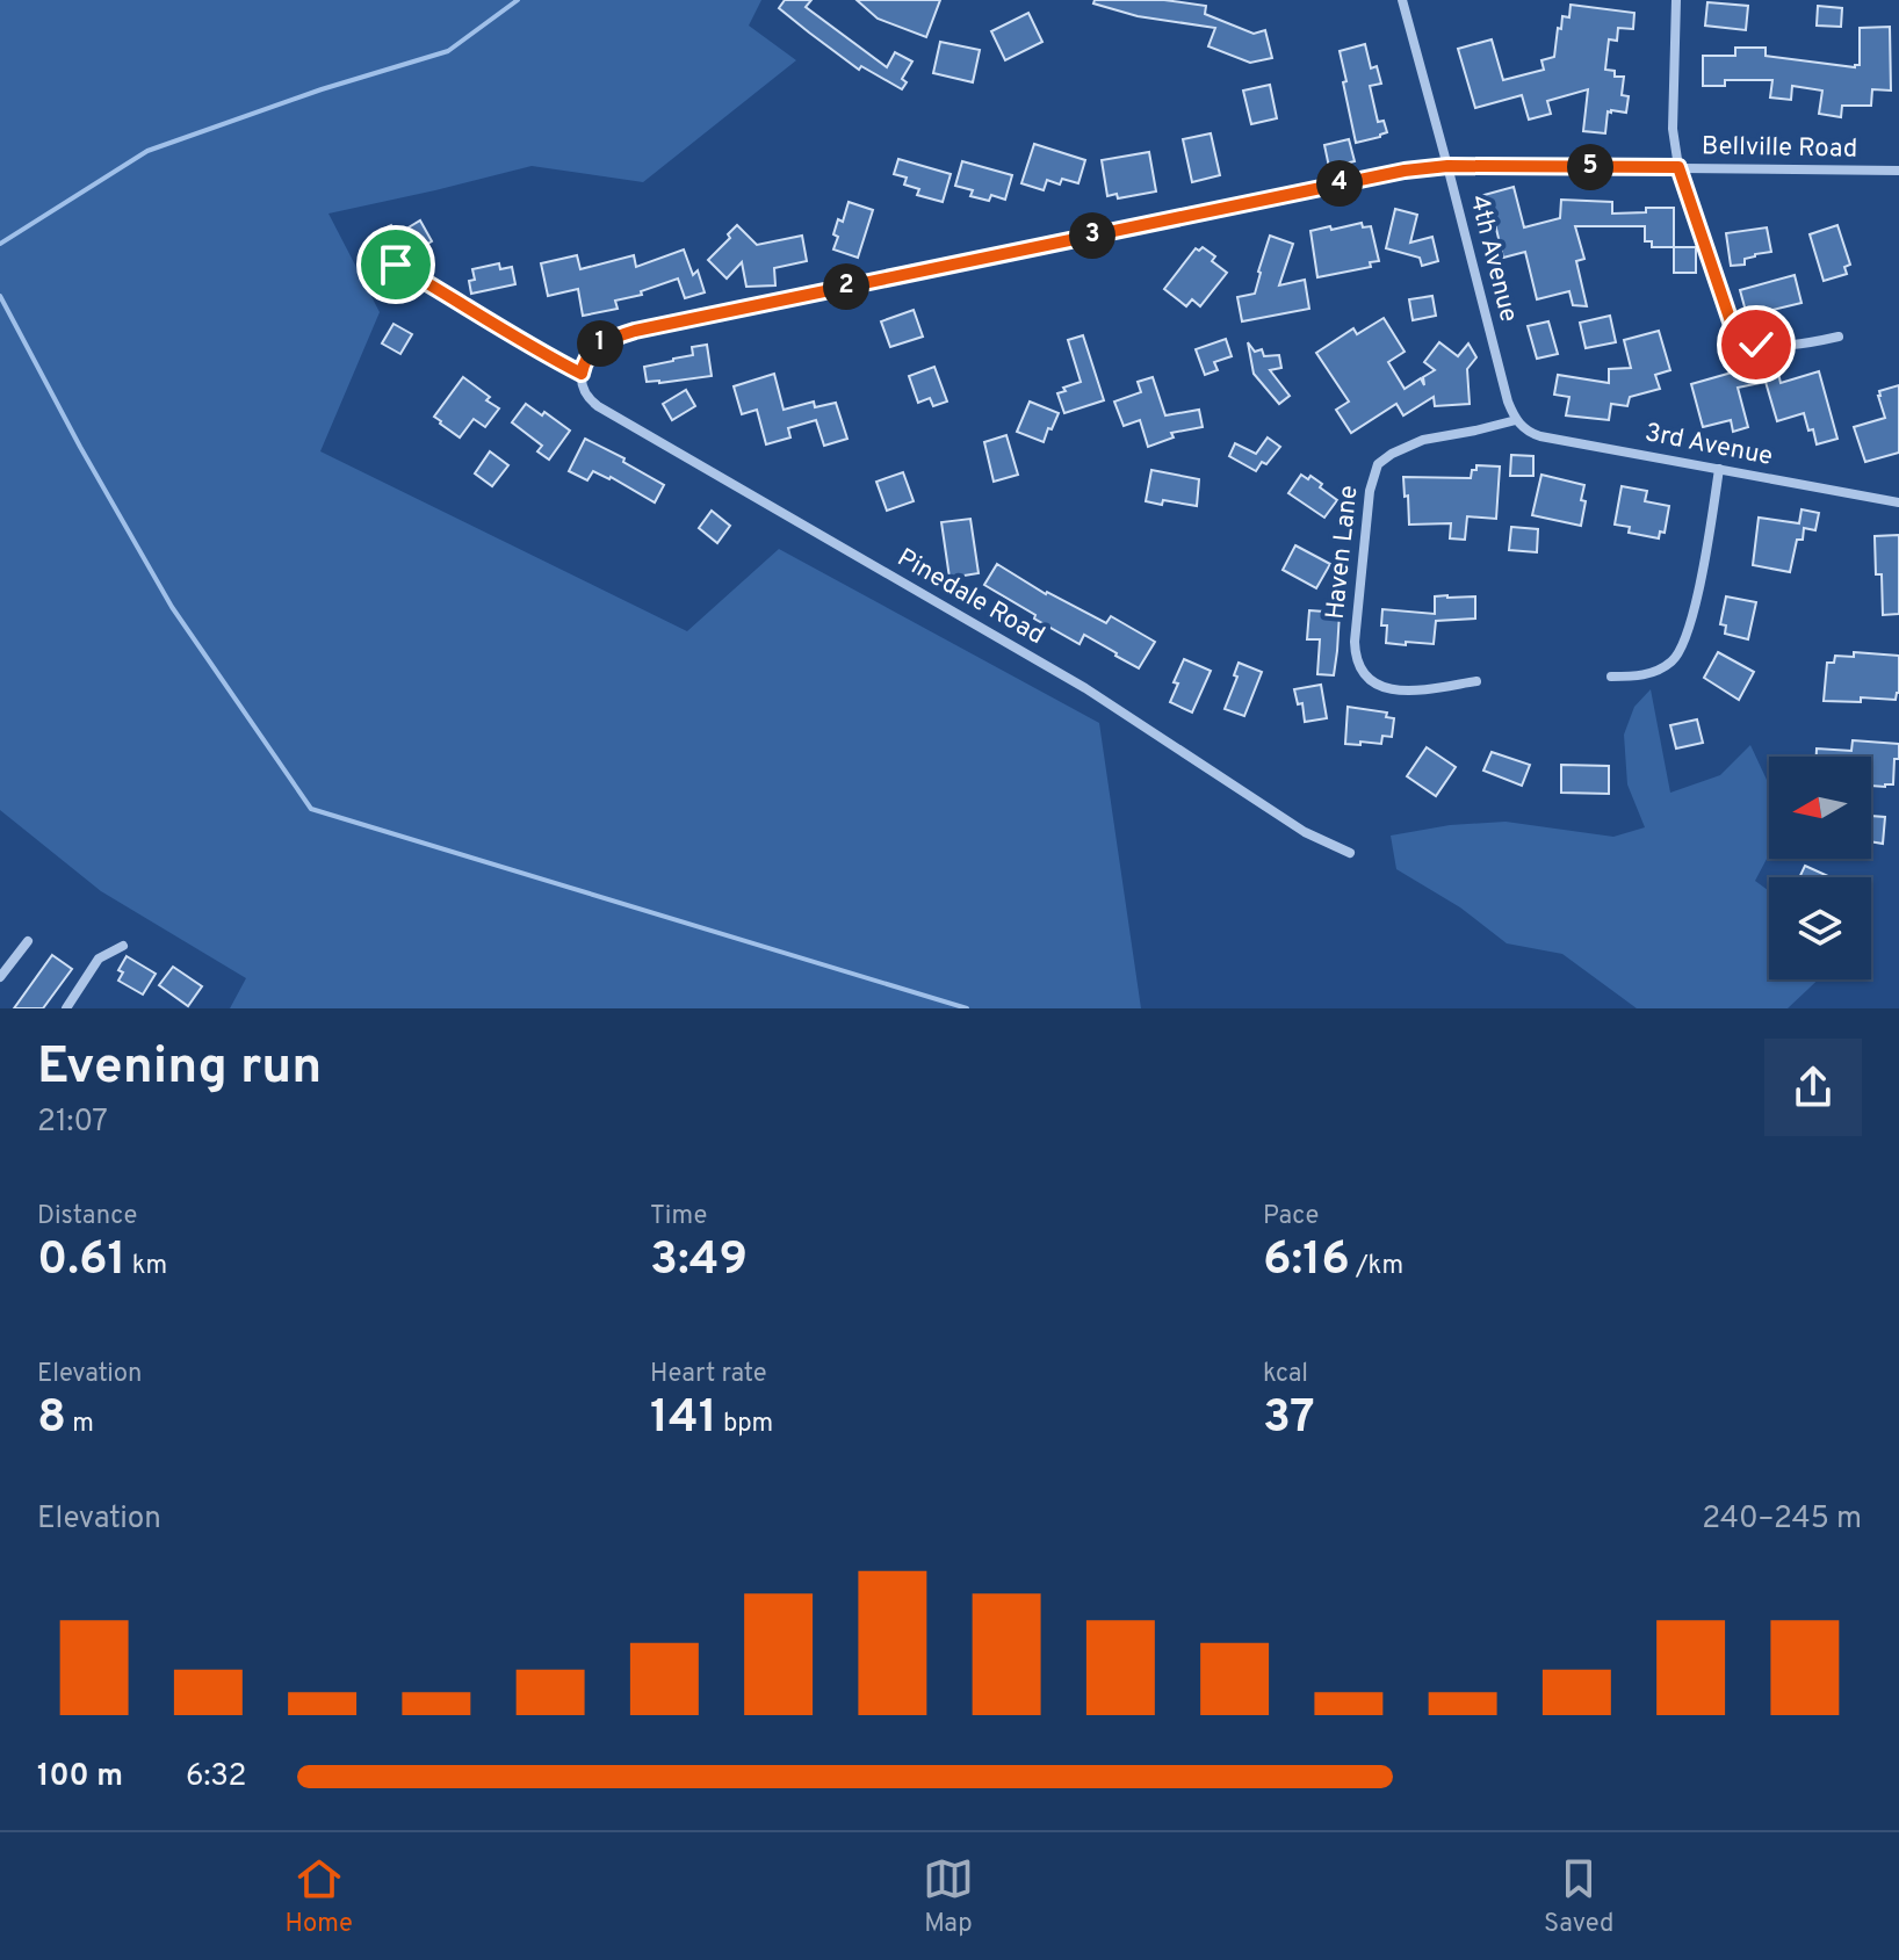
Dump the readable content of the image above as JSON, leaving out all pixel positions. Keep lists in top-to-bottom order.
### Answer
{
  "streets": {
    "street": [
      "Bellville Road",
      "4th Avenue",
      "3rd Avenue",
      "Haven Lane",
      "Pinedale Road"
    ]
  },
  "crossings": [
    ["Bellville Road", "4th Avenue"],
    ["Bellville Road", "Pinedale Road"],
    ["4th Avenue", "3rd Avenue"],
    ["4th Avenue", "Haven Lane"],
    ["3rd Avenue", "Haven Lane"]
  ],
  "north": "left",
  "page": {
    "pins": [
      "5",
      "4",
      "3",
      "2",
      "1"
    ],
    "heading": ["Evening run", "21:07"],
    "stats": [
      ["Distance", "0.61 km"],
      ["Time", "3:49"],
      ["Pace", "6:16 /km"],
      ["Elevation", "8 m"],
      ["Heart rate", "141 bpm"],
      ["kcal", "37"]
    ],
    "chart": ["Elevation", "240–245 m"],
    "list": [
      {
        "name": "100 m",
        "note": "6:32"
      }
    ],
    "tabs": ["Home", "Map", "Saved"]
  }
}
